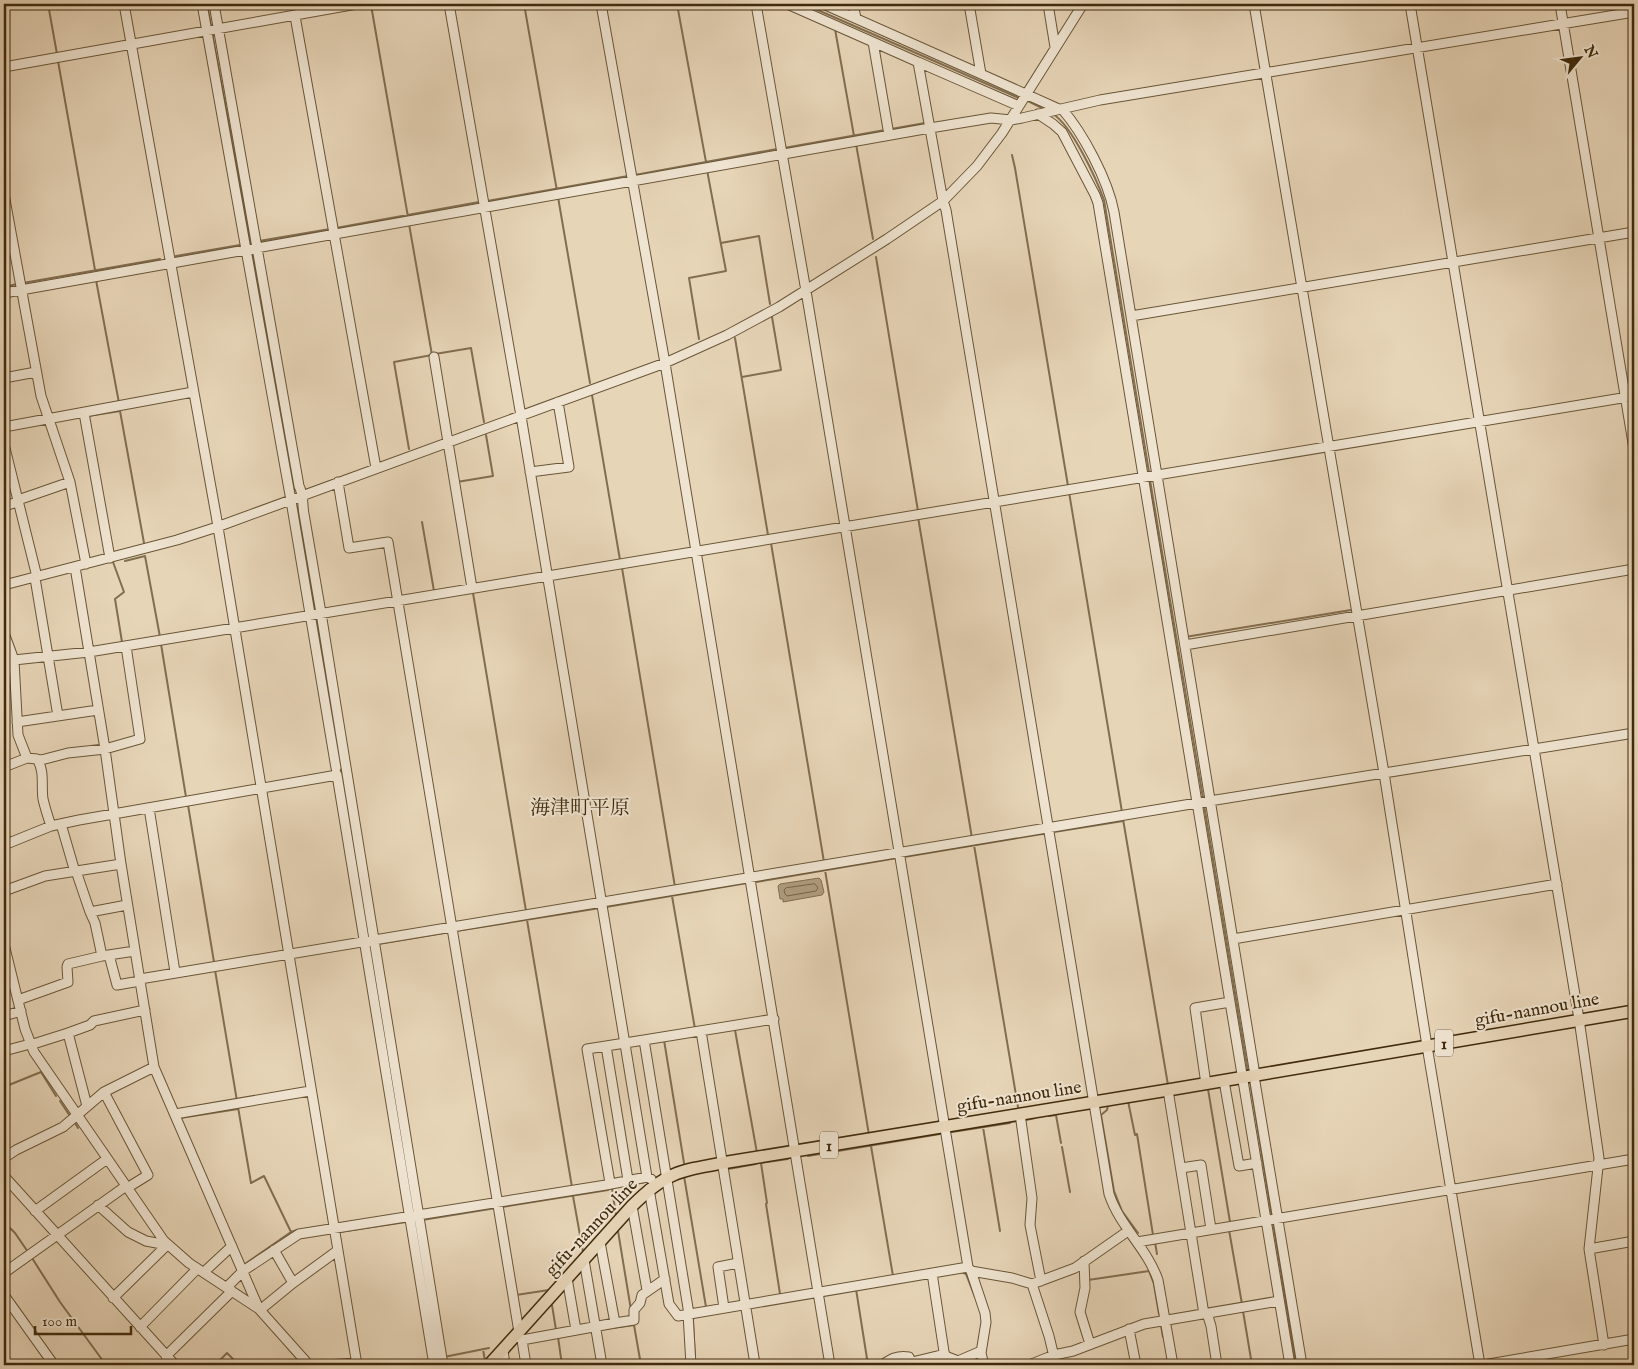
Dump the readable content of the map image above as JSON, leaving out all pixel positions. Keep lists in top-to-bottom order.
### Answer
{
  "streets": {
    "main road": ["gifu-nannou line", "1"]
  },
  "districts": ["海津町平原"],
  "scale_bar": "100 m",
  "north": "top right"
}
